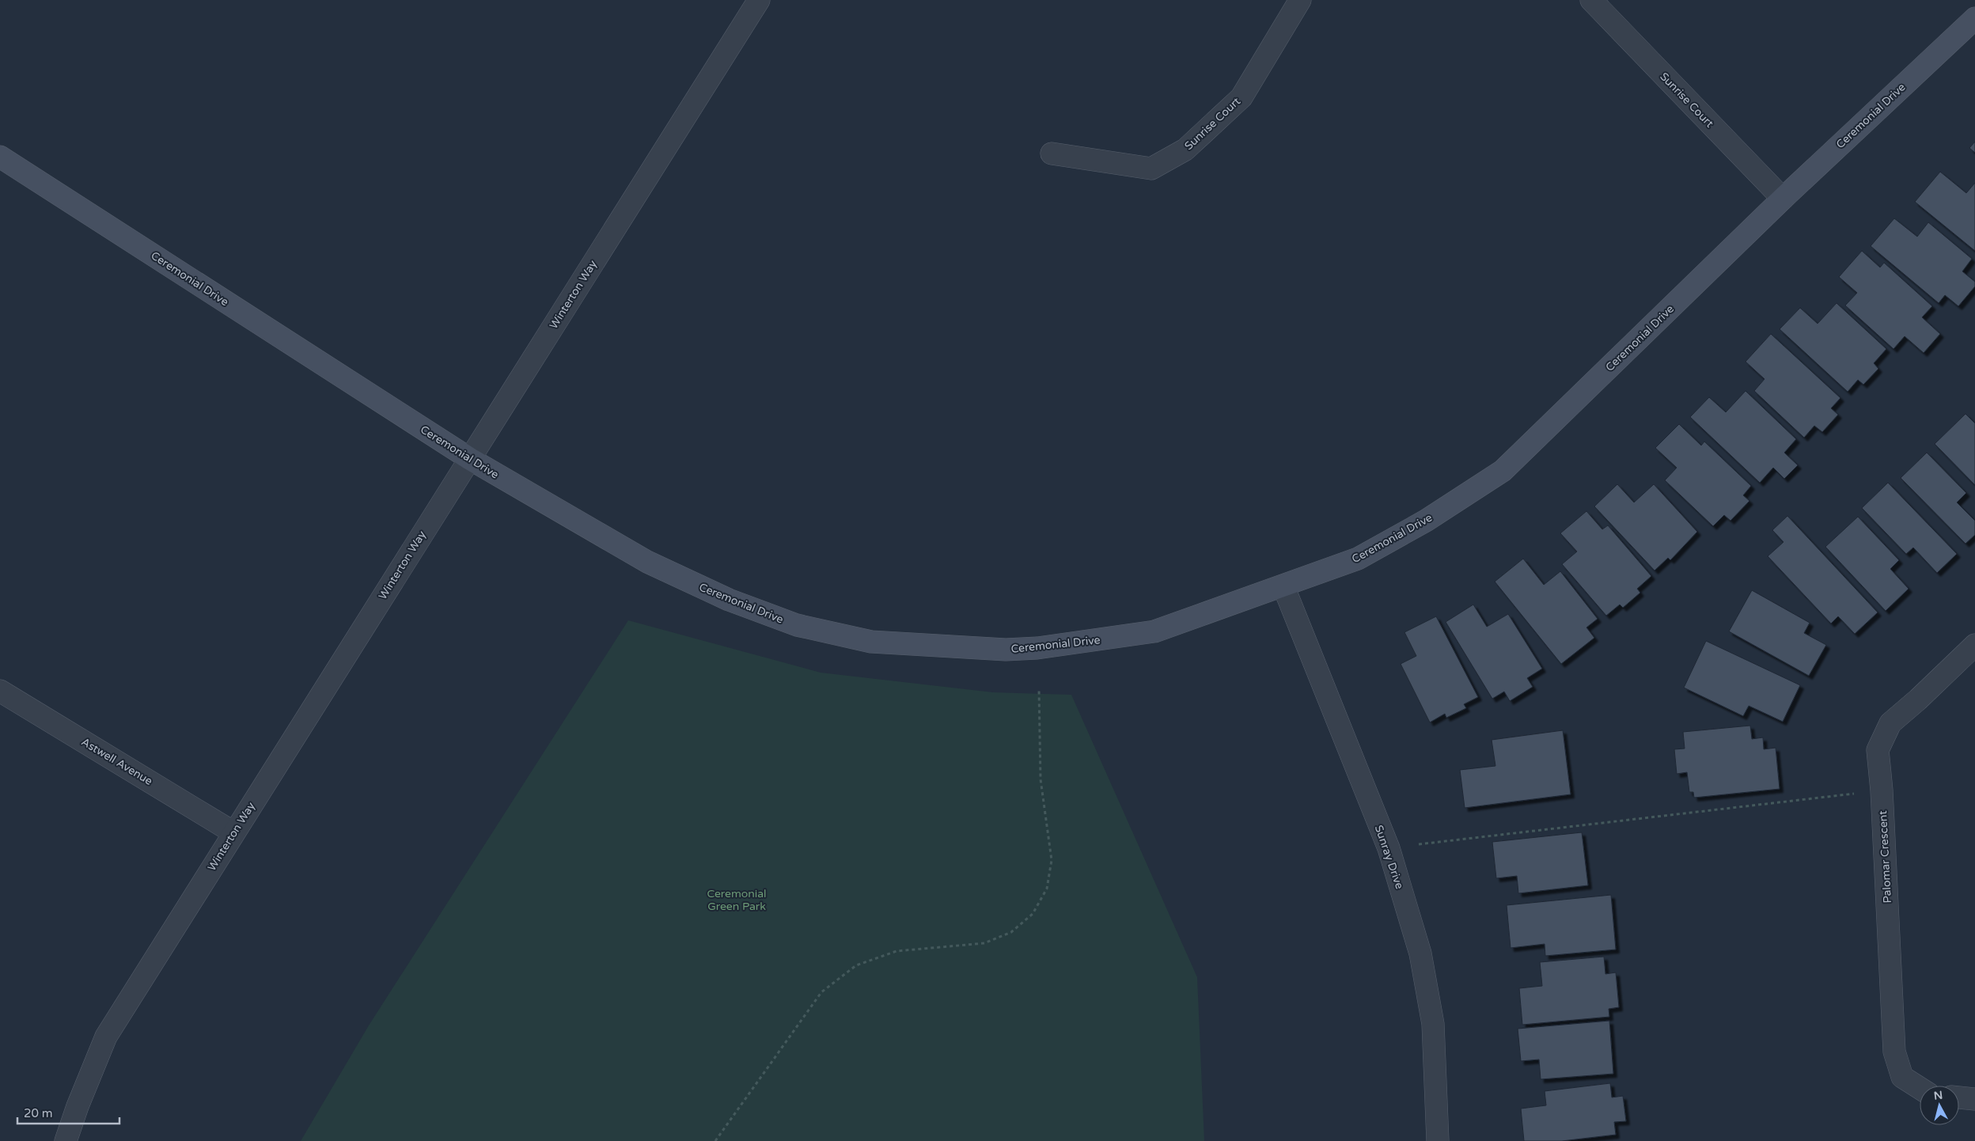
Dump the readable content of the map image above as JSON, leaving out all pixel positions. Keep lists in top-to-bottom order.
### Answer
{
  "streets": {
    "street": [
      "Sunrise Court",
      "Ceremonial Drive",
      "Winterton Way",
      "Astwell Avenue",
      "Sunray Drive",
      "Palomar Crescent"
    ]
  },
  "crossings": [
    ["Sunrise Court", "Ceremonial Drive"],
    ["Ceremonial Drive", "Winterton Way"],
    ["Ceremonial Drive", "Sunray Drive"],
    ["Winterton Way", "Astwell Avenue"]
  ],
  "parks": ["Ceremonial Green Park"],
  "scale_bar": "20 m",
  "north": "top"
}
